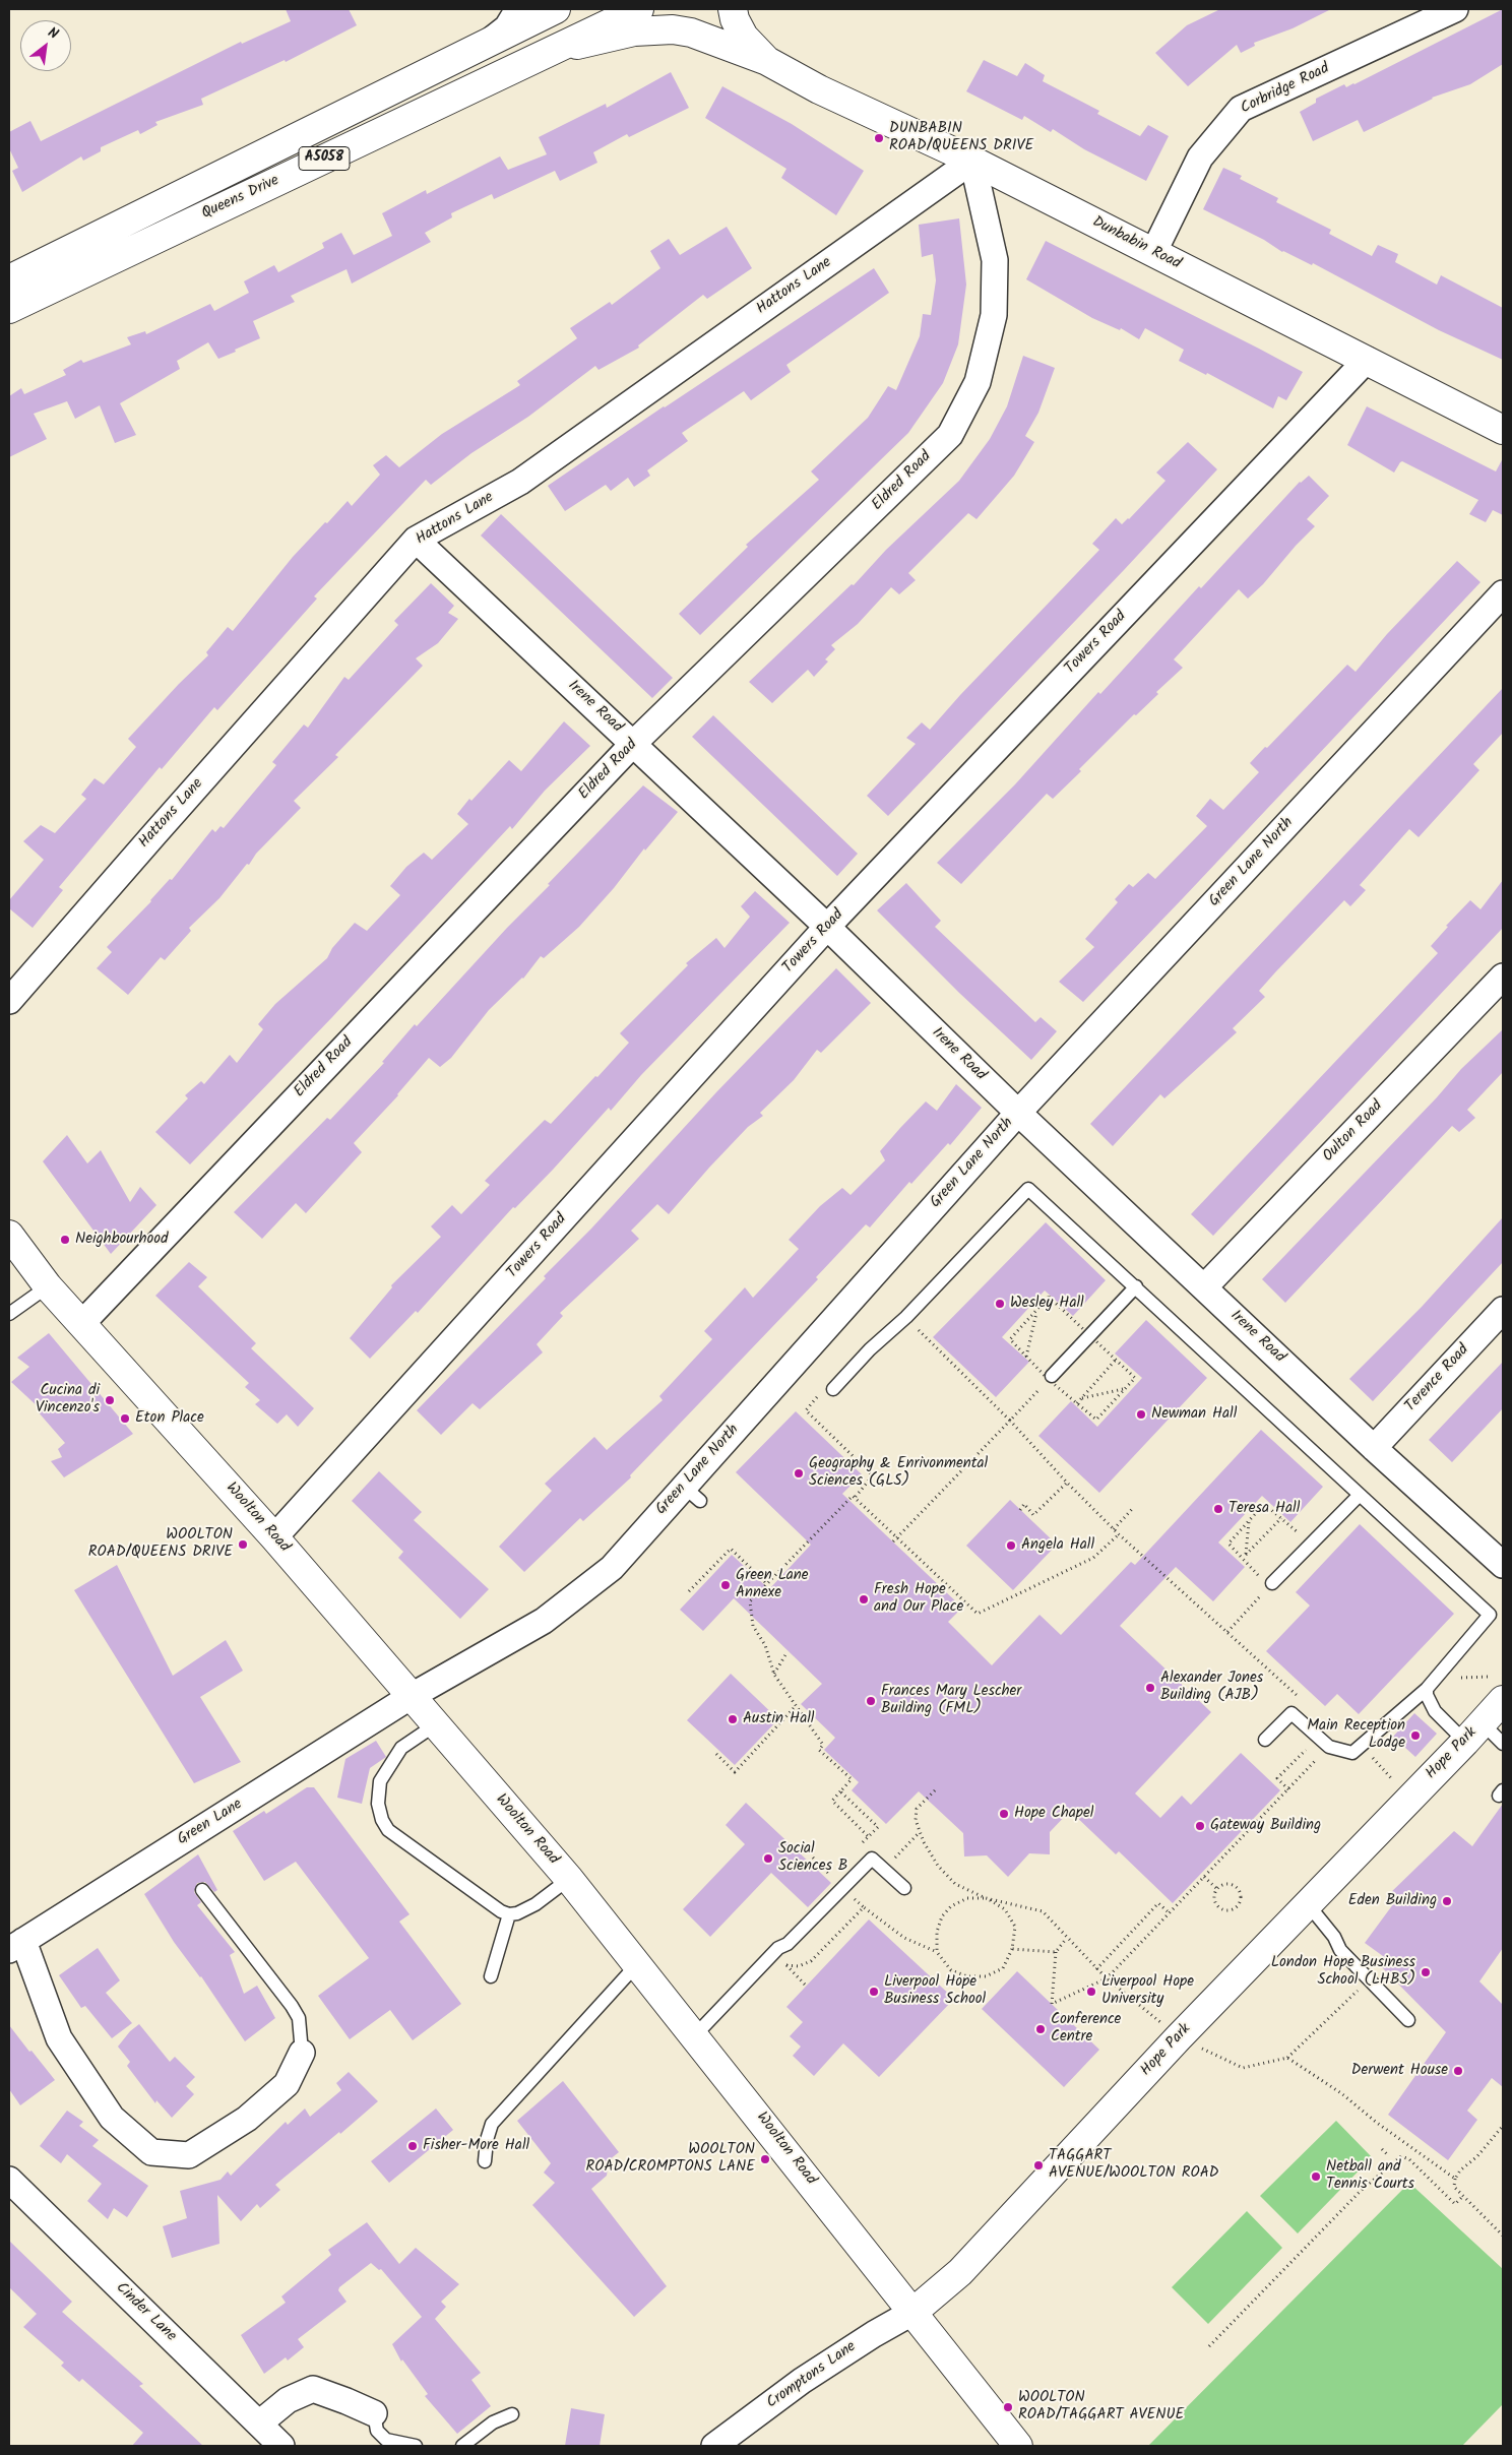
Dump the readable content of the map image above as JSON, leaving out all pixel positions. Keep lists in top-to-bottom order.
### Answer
{
  "streets": {
    "main road": [
      "A5058",
      "Queens Drive",
      "Dunbabin Road",
      "Woolton Road",
      "Hope Park"
    ],
    "street": [
      "Corbridge Road",
      "Hattons Lane",
      "Eldred Road",
      "Towers Road",
      "Irene Road",
      "Green Lane North",
      "Oulton Road",
      "Terence Road",
      "Green Lane",
      "Cinder Lane",
      "Cromptons Lane"
    ]
  },
  "crossings": [
    ["Corbridge Road", "Dunbabin Road"],
    ["Queens Drive", "Dunbabin Road"],
    ["Dunbabin Road", "Hattons Lane"],
    ["Dunbabin Road", "Eldred Road"],
    ["Dunbabin Road", "Towers Road"],
    ["Hattons Lane", "Eldred Road"],
    ["Hattons Lane", "Irene Road"],
    ["Eldred Road", "Irene Road"],
    ["Eldred Road", "Woolton Road"],
    ["Towers Road", "Irene Road"],
    ["Towers Road", "Woolton Road"],
    ["Irene Road", "Green Lane North"],
    ["Irene Road", "Oulton Road"],
    ["Irene Road", "Terence Road"],
    ["Green Lane North", "Woolton Road"],
    ["Green Lane North", "Green Lane"],
    ["Woolton Road", "Hope Park"],
    ["Woolton Road", "Green Lane"],
    ["Woolton Road", "Cromptons Lane"],
    ["Hope Park", "Cromptons Lane"]
  ],
  "places": [
    "DUNBABIN ROAD/QUEENS DRIVE",
    "Neighbourhood",
    "Wesley Hall",
    "Cucina di Vincenzo's",
    "Newman Hall",
    "Eton Place",
    "Geography & Enrivonmental Sciences (GLS)",
    "Teresa Hall",
    "WOOLTON ROAD/QUEENS DRIVE",
    "Angela Hall",
    "Green Lane Annexe",
    "Fresh Hope and Our Place",
    "Alexander Jones Building (AJB)",
    "Frances Mary Lescher Building (FML)",
    "Austin Hall",
    "Main Reception Lodge",
    "Hope Chapel",
    "Gateway Building",
    "Social Sciences B",
    "Eden Building",
    "London Hope Business School (LHBS)",
    "Liverpool Hope Business School",
    "Liverpool Hope University",
    "Conference Centre",
    "Derwent House",
    "Fisher-More Hall",
    "WOOLTON ROAD/CROMPTONS LANE",
    "TAGGART AVENUE/WOOLTON ROAD",
    "Netball and Tennis Courts",
    "WOOLTON ROAD/TAGGART AVENUE"
  ],
  "north": "top right"
}
